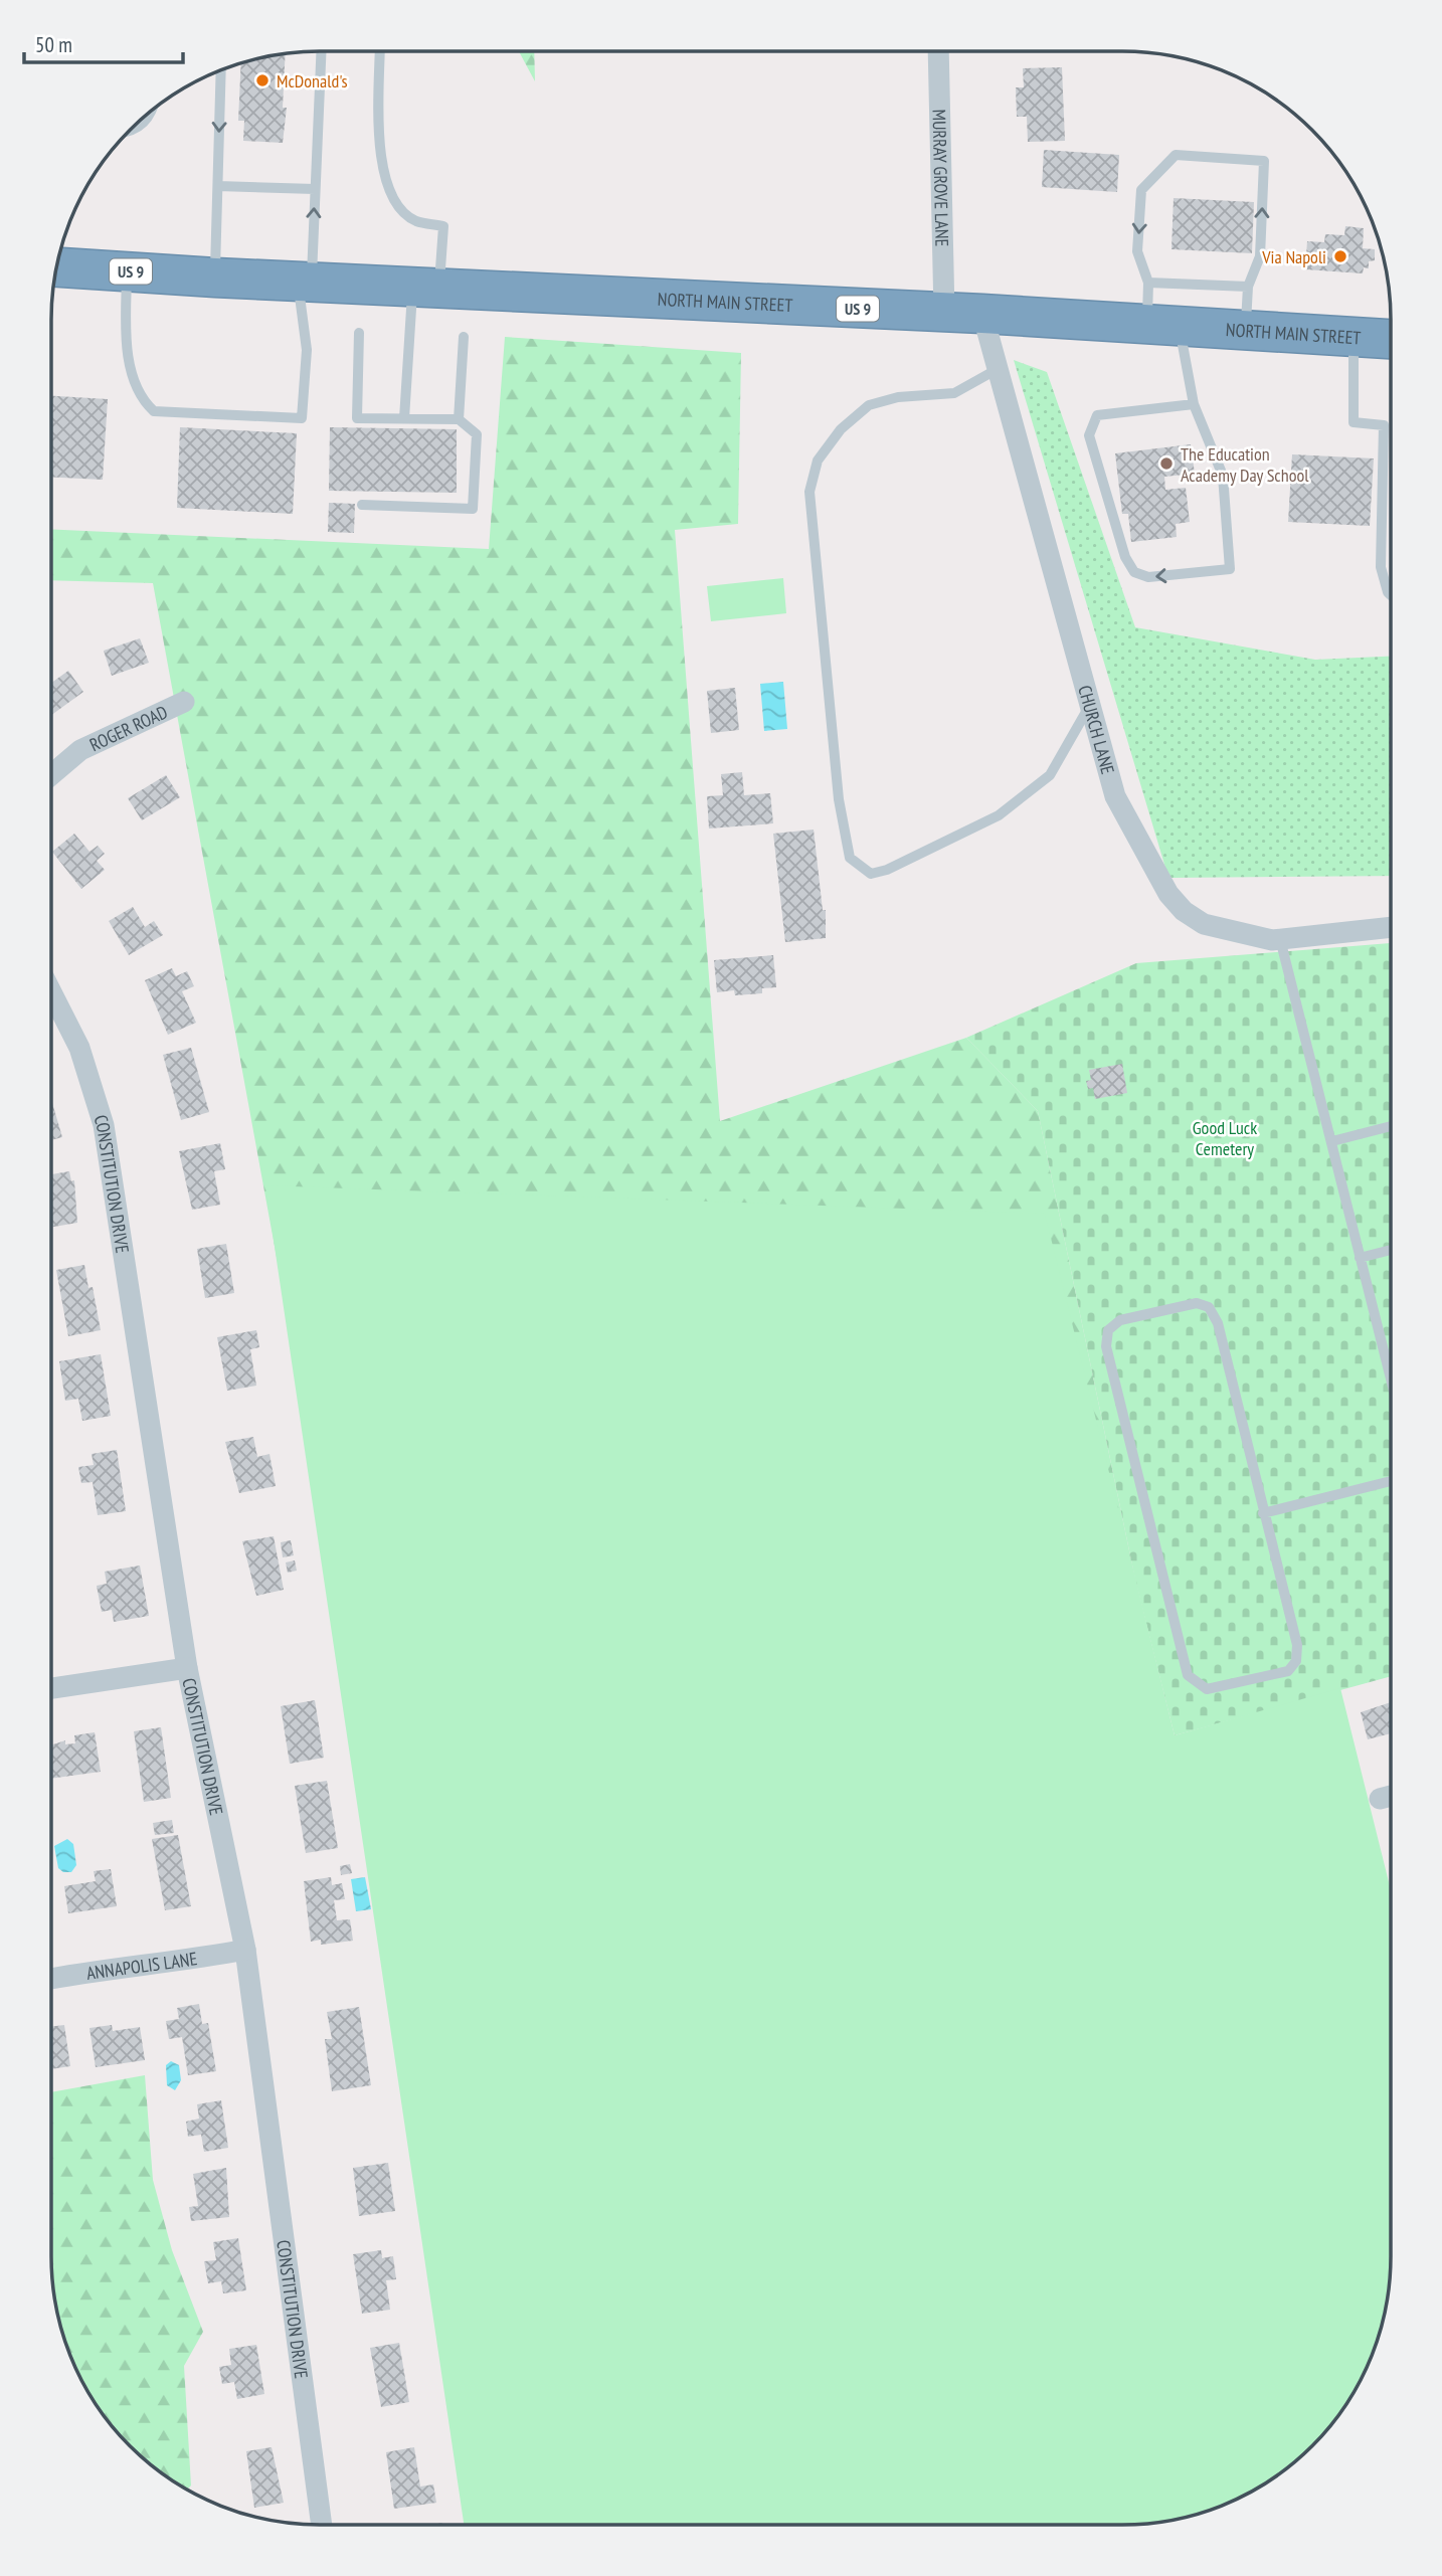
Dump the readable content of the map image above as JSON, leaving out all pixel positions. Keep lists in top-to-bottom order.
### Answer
{
  "streets": {
    "highway": ["US 9", "NORTH MAIN STREET"],
    "street": [
      "MURRAY GROVE LANE",
      "ROGER ROAD",
      "CHURCH LANE",
      "CONSTITUTION DRIVE",
      "ANNAPOLIS LANE"
    ]
  },
  "crossings": [
    ["MURRAY GROVE LANE", "NORTH MAIN STREET"],
    ["NORTH MAIN STREET", "CHURCH LANE"],
    ["CONSTITUTION DRIVE", "ANNAPOLIS LANE"]
  ],
  "parks": ["Good Luck Cemetery"],
  "places": ["McDonald's", "Via Napoli", "The Education Academy Day School"],
  "scale_bar": "50 m"
}
